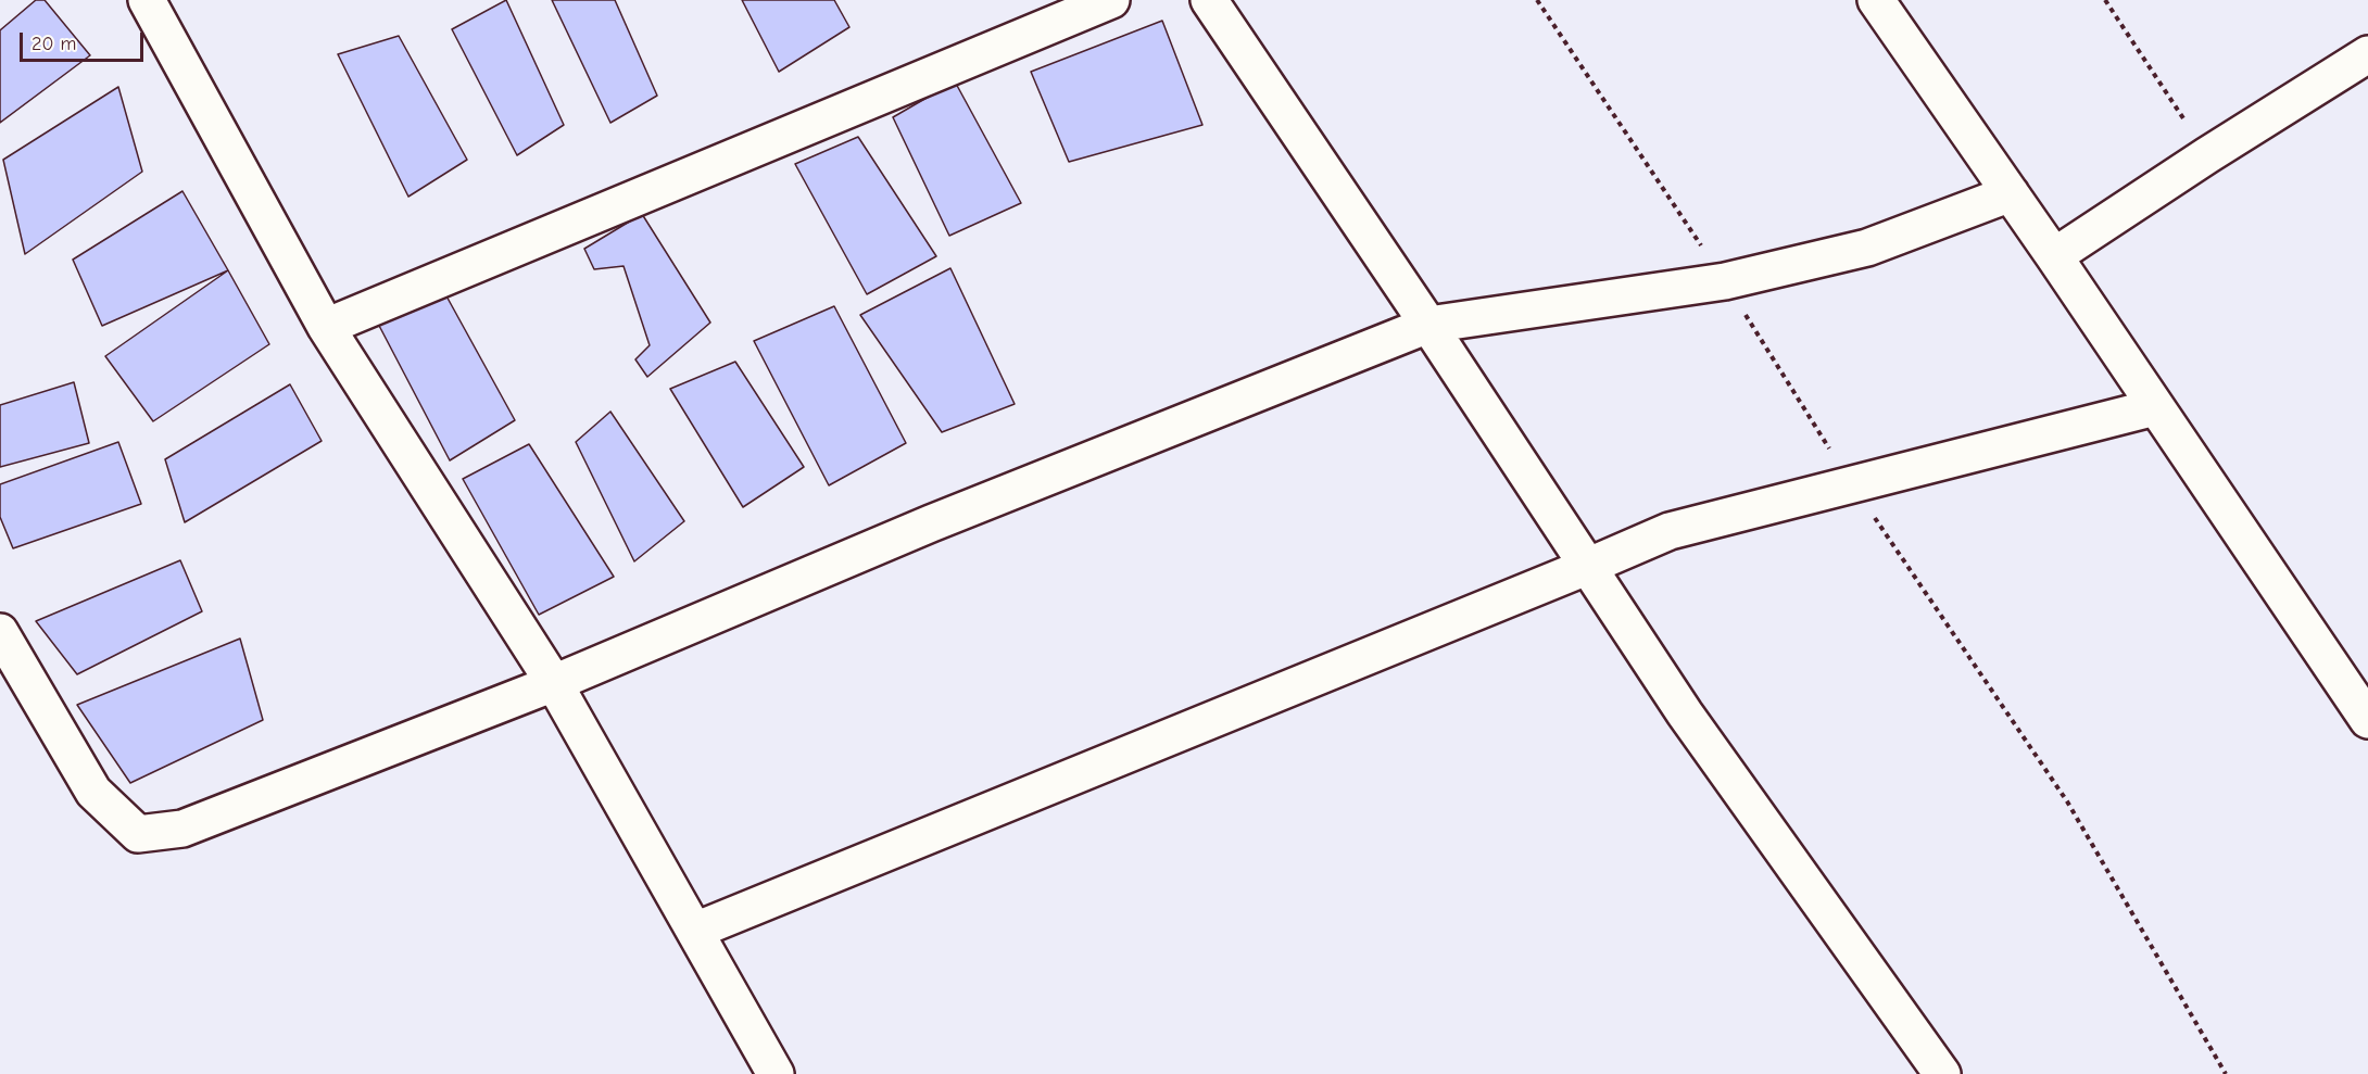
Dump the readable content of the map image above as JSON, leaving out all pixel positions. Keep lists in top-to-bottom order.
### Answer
{
  "scale_bar": "20 m"
}
